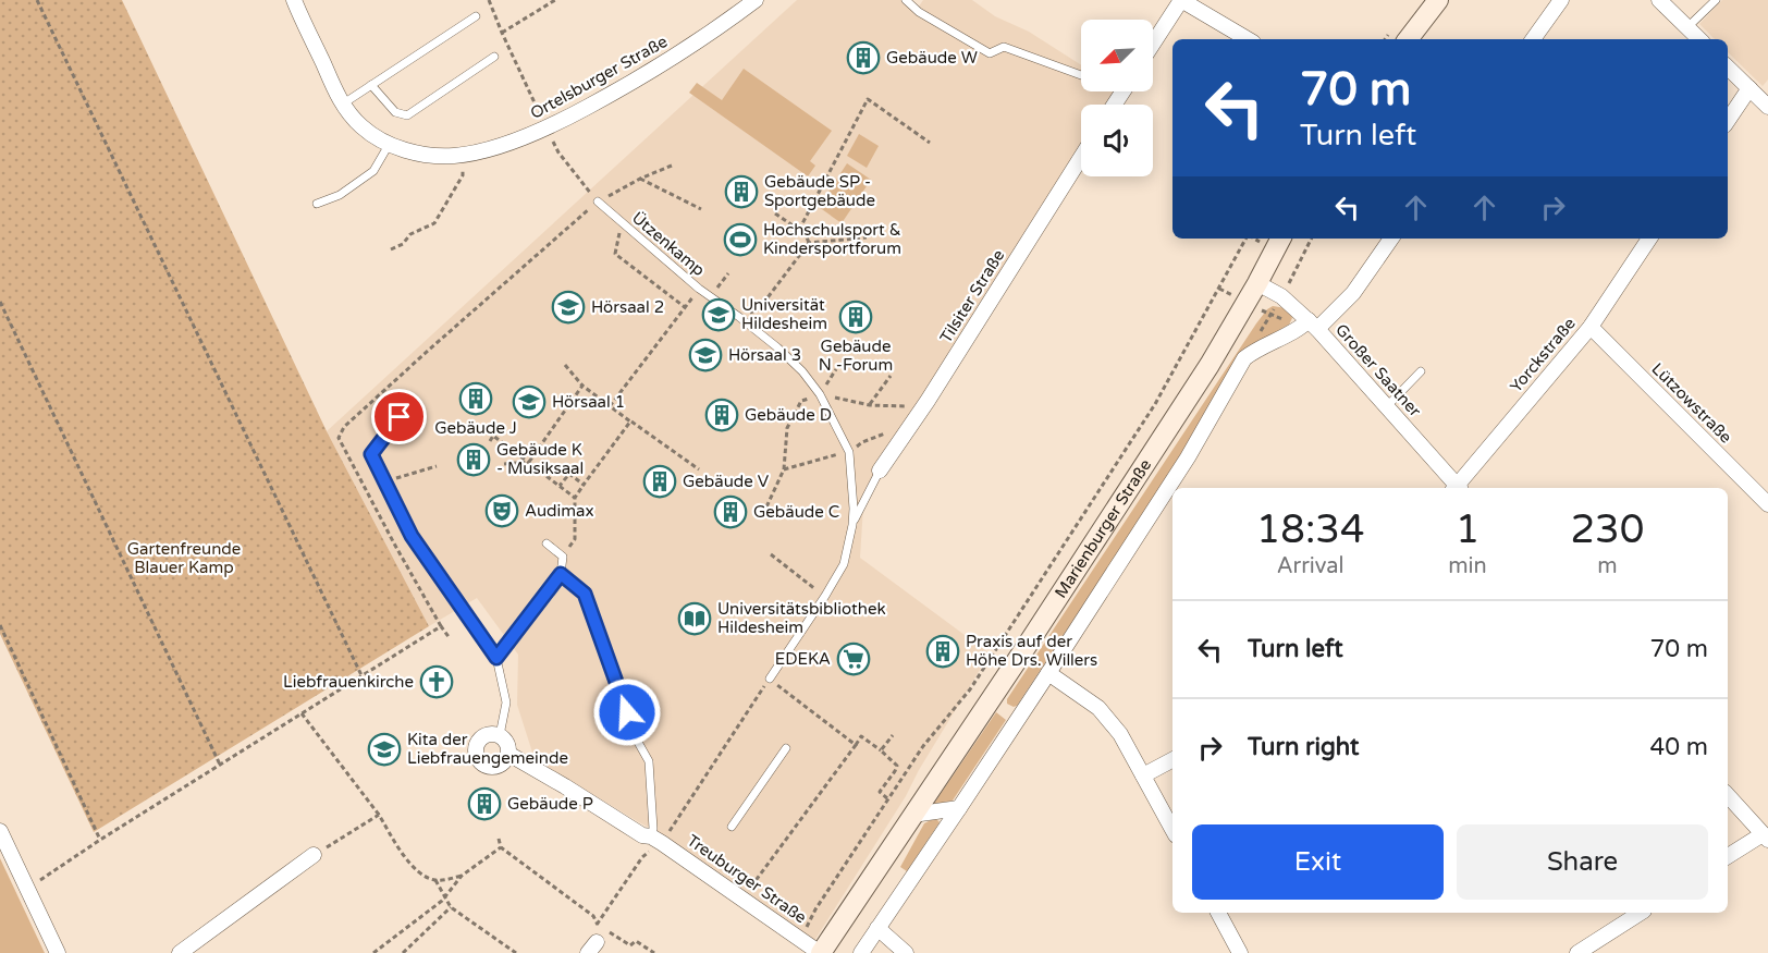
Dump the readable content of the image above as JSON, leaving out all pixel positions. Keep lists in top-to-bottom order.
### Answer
{
  "streets": {
    "main road": ["Marienburger Straße"],
    "street": [
      "Ortelsburger Straße",
      "Tilsiter Straße",
      "Yorckstraße",
      "Großer Saatner",
      "Lützowstraße",
      "Treuburger Straße"
    ],
    "lane": ["Ützenkamp"]
  },
  "crossings": [
    ["Yorckstraße", "Lützowstraße"],
    ["Großer Saatner", "Marienburger Straße"],
    ["Marienburger Straße", "Treuburger Straße"]
  ],
  "parks": ["Gartenfreunde Blauer Kamp"],
  "places": {
    "building": [
      "Gebäude W",
      "Gebäude SP - Sportgebäude",
      "Gebäude N -Forum",
      "Gebäude J",
      "Gebäude D",
      "Gebäude K - Musiksaal",
      "Gebäude V",
      "Gebäude C",
      "Praxis auf der Höhe Drs. Willers",
      "Gebäude P"
    ],
    "sports": ["Hochschulsport & Kindersportforum"],
    "school or university": [
      "Hörsaal 2",
      "Universität Hildesheim",
      "Hörsaal 3",
      "Hörsaal 1",
      "Kita der Liebfrauengemeinde"
    ],
    "theatre": ["Audimax"],
    "library": ["Universitätsbibliothek Hildesheim"],
    "supermarket": ["EDEKA"],
    "church": ["Liebfrauenkirche"]
  },
  "north": "bottom left",
  "page": {
    "turn": ["70 m", "Turn left"],
    "eta": [
      "18:34",
      "Arrival",
      "1",
      "min",
      "230",
      "m"
    ],
    "list": [
      {
        "name": "Turn left",
        "value": "70 m"
      },
      {
        "name": "Turn right",
        "value": "40 m"
      }
    ],
    "buttons": ["Exit", "Share"]
  }
}
